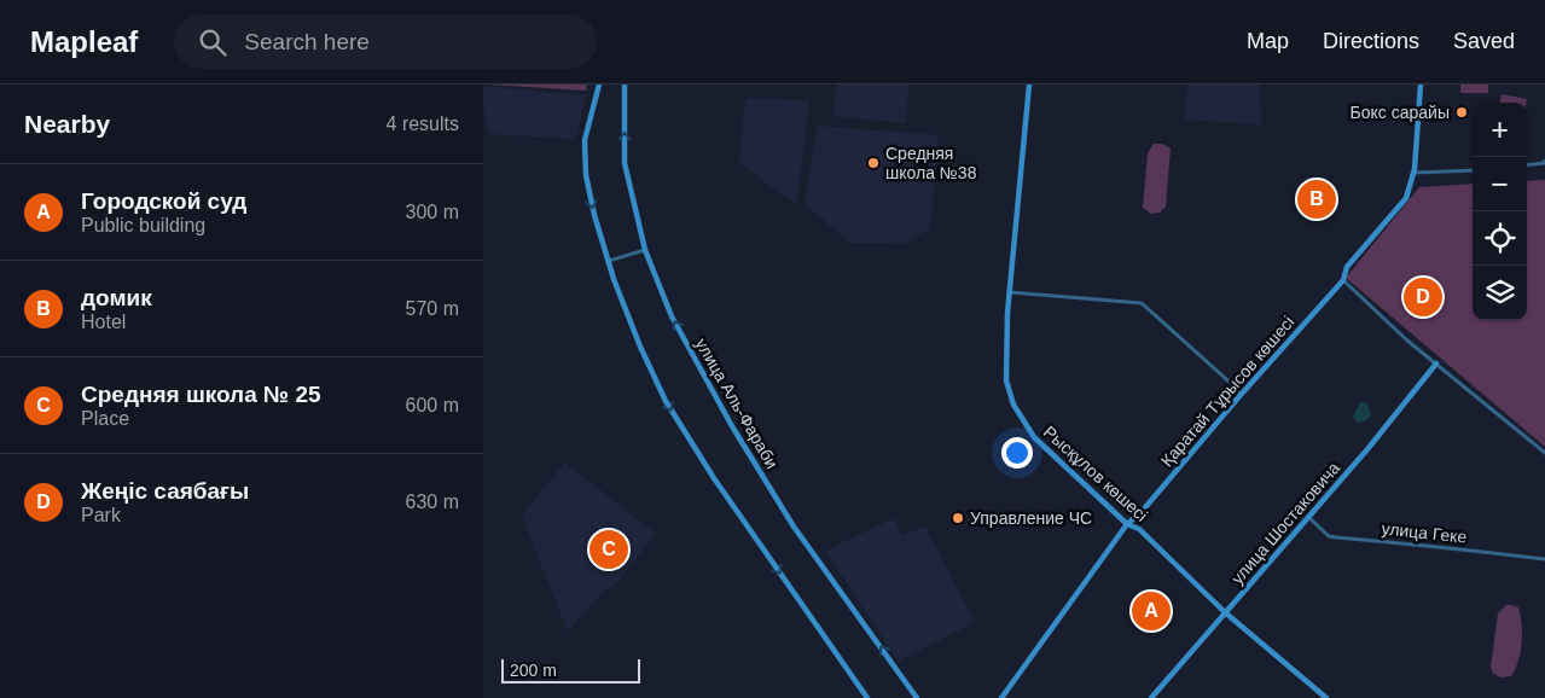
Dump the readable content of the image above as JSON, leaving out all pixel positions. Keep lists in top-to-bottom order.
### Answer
{
  "streets": {
    "main road": [
      "Қаратай Тұрысов көшесі",
      "улица Аль-Фараби",
      "Рысқұлов көшесі",
      "улица Шостаковича"
    ],
    "street": ["улица Геке"]
  },
  "crossings": [
    ["Қаратай Тұрысов көшесі", "Рысқұлов көшесі"],
    ["Рысқұлов көшесі", "улица Шостаковича"],
    ["улица Шостаковича", "улица Геке"]
  ],
  "places": ["Бокс сарайы", "Средняя школа №38", "Управление ЧС"],
  "scale_bar": "200 m",
  "page": {
    "header": "Mapleaf",
    "search": "Search here",
    "nav": ["Map", "Directions", "Saved"],
    "heading": ["Nearby", "4 results"],
    "map_buttons": ["+", "−"],
    "list": [
      {
        "mark": "A",
        "name": "Городской суд",
        "note": "Public building",
        "value": "300 m"
      },
      {
        "mark": "B",
        "name": "домик",
        "note": "Hotel",
        "value": "570 m"
      },
      {
        "mark": "C",
        "name": "Средняя школа № 25",
        "note": "Place",
        "value": "600 m"
      },
      {
        "mark": "D",
        "name": "Жеңіс саябағы",
        "note": "Park",
        "value": "630 m"
      }
    ],
    "pins": [
      "B",
      "D",
      "C",
      "A"
    ],
    "scale": "200 m"
  }
}
